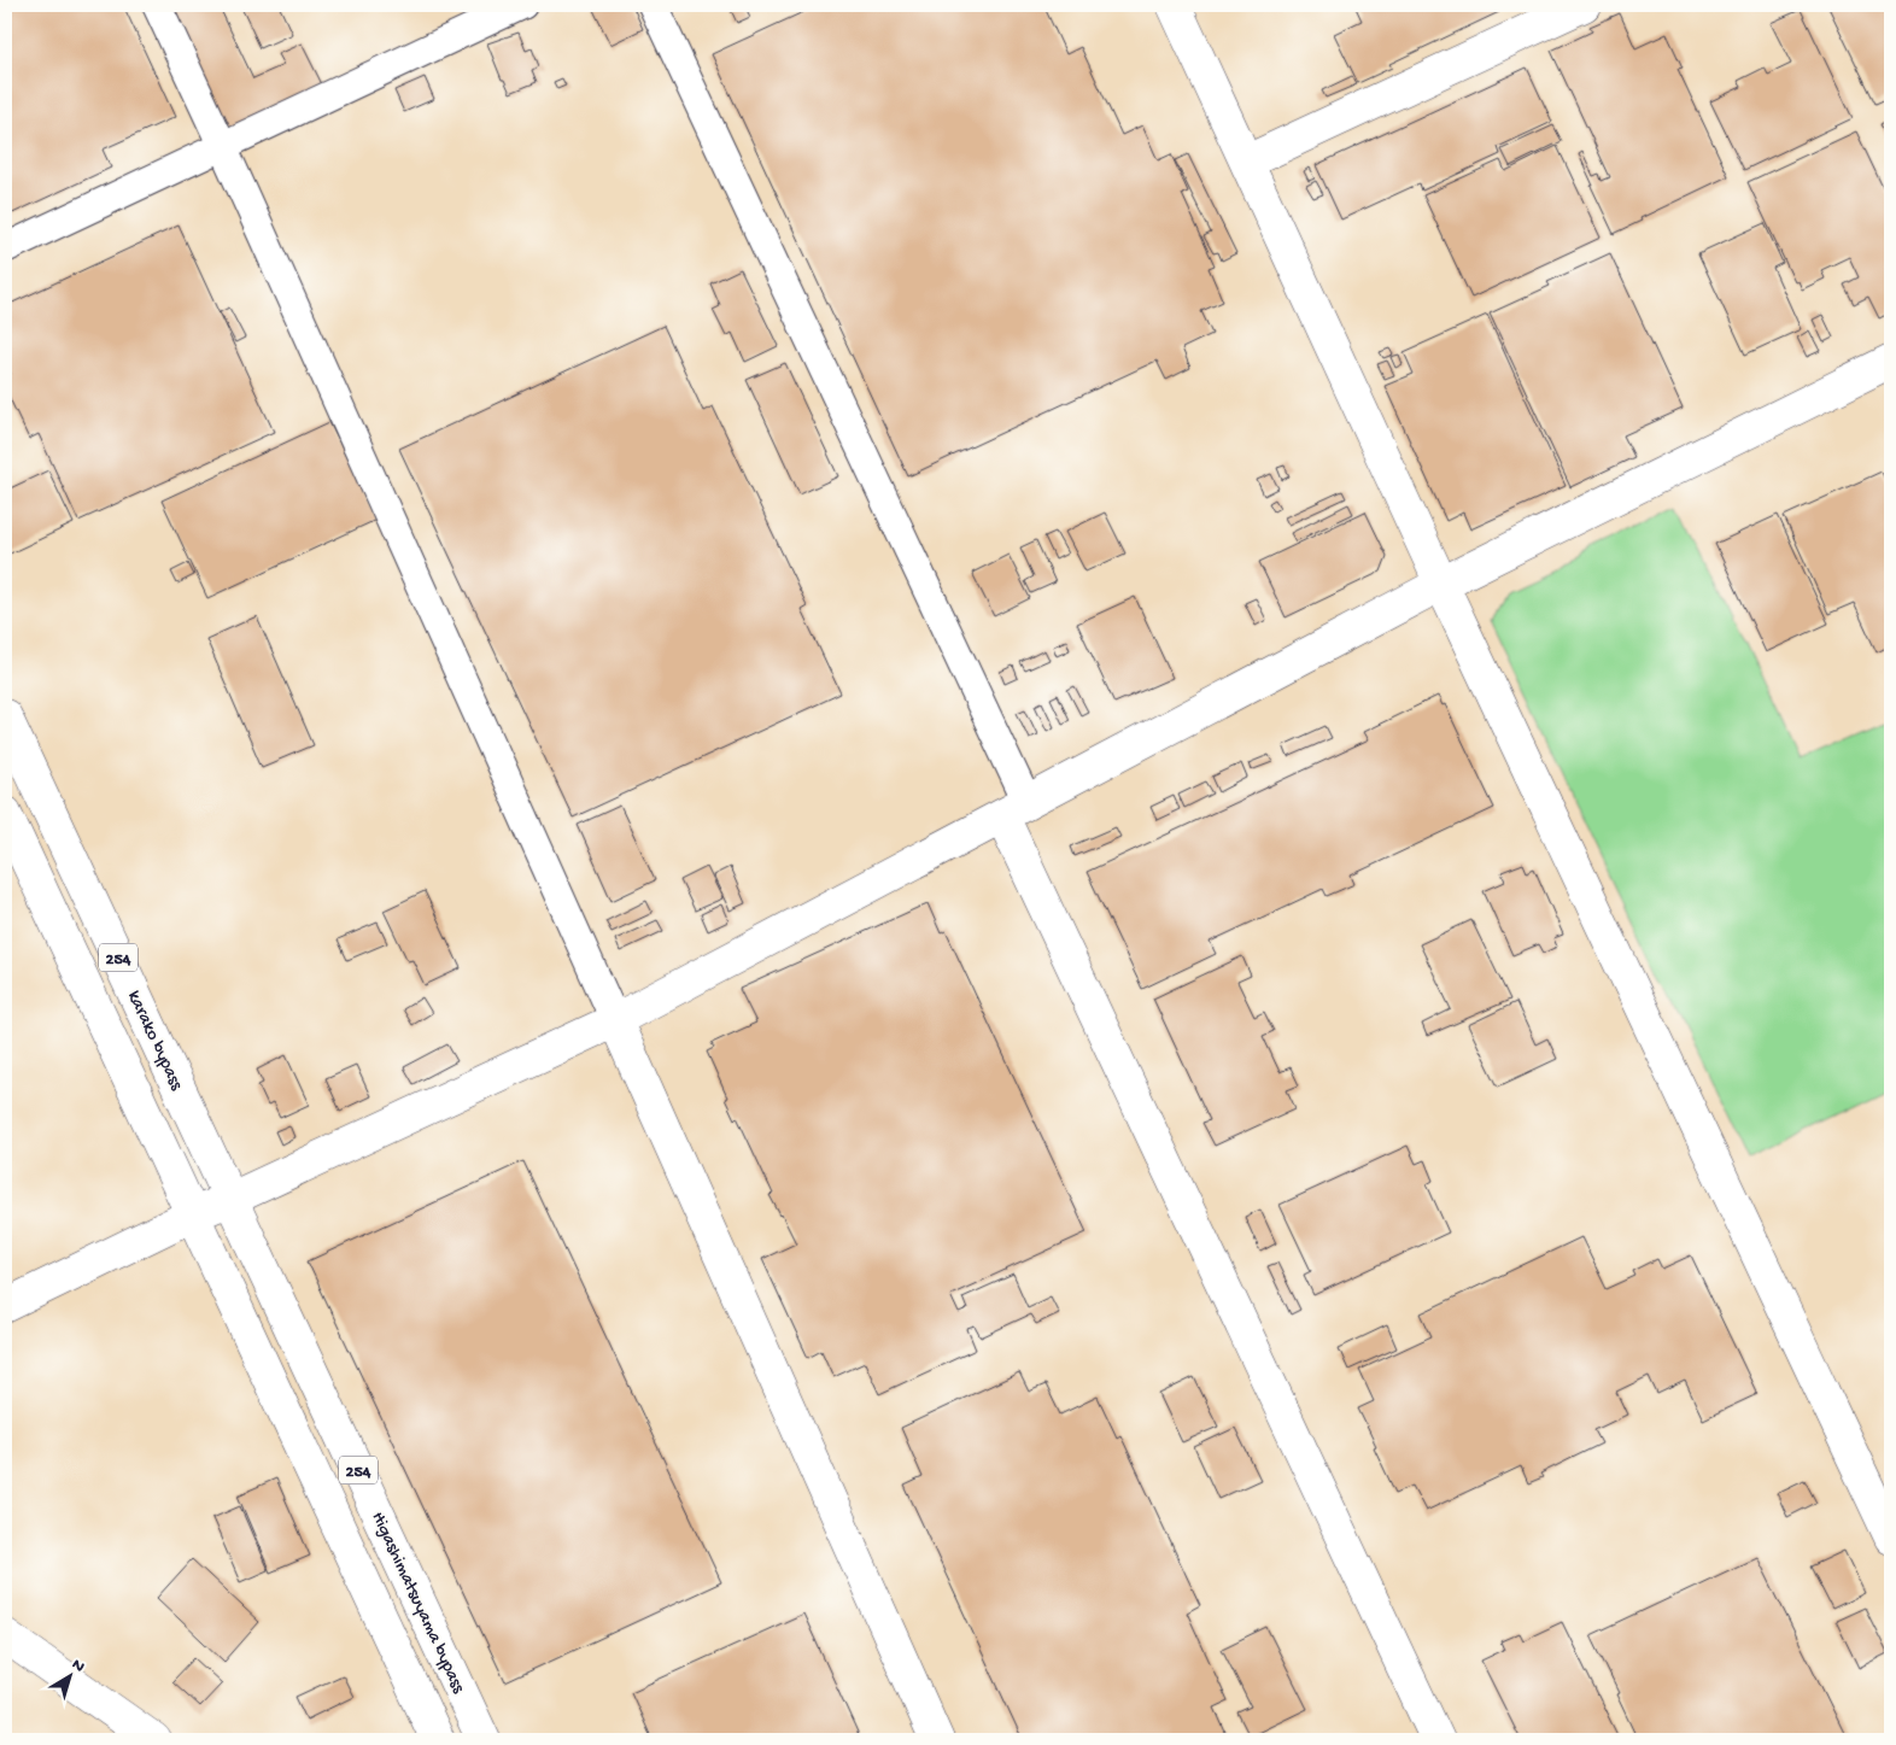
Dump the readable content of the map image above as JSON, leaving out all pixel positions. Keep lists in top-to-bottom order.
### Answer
{
  "streets": {
    "main road": ["254", "karako bypass", "Higashimatsuyama bypass"]
  },
  "crossings": [
    ["karako bypass", "Higashimatsuyama bypass"]
  ],
  "north": "top right"
}
